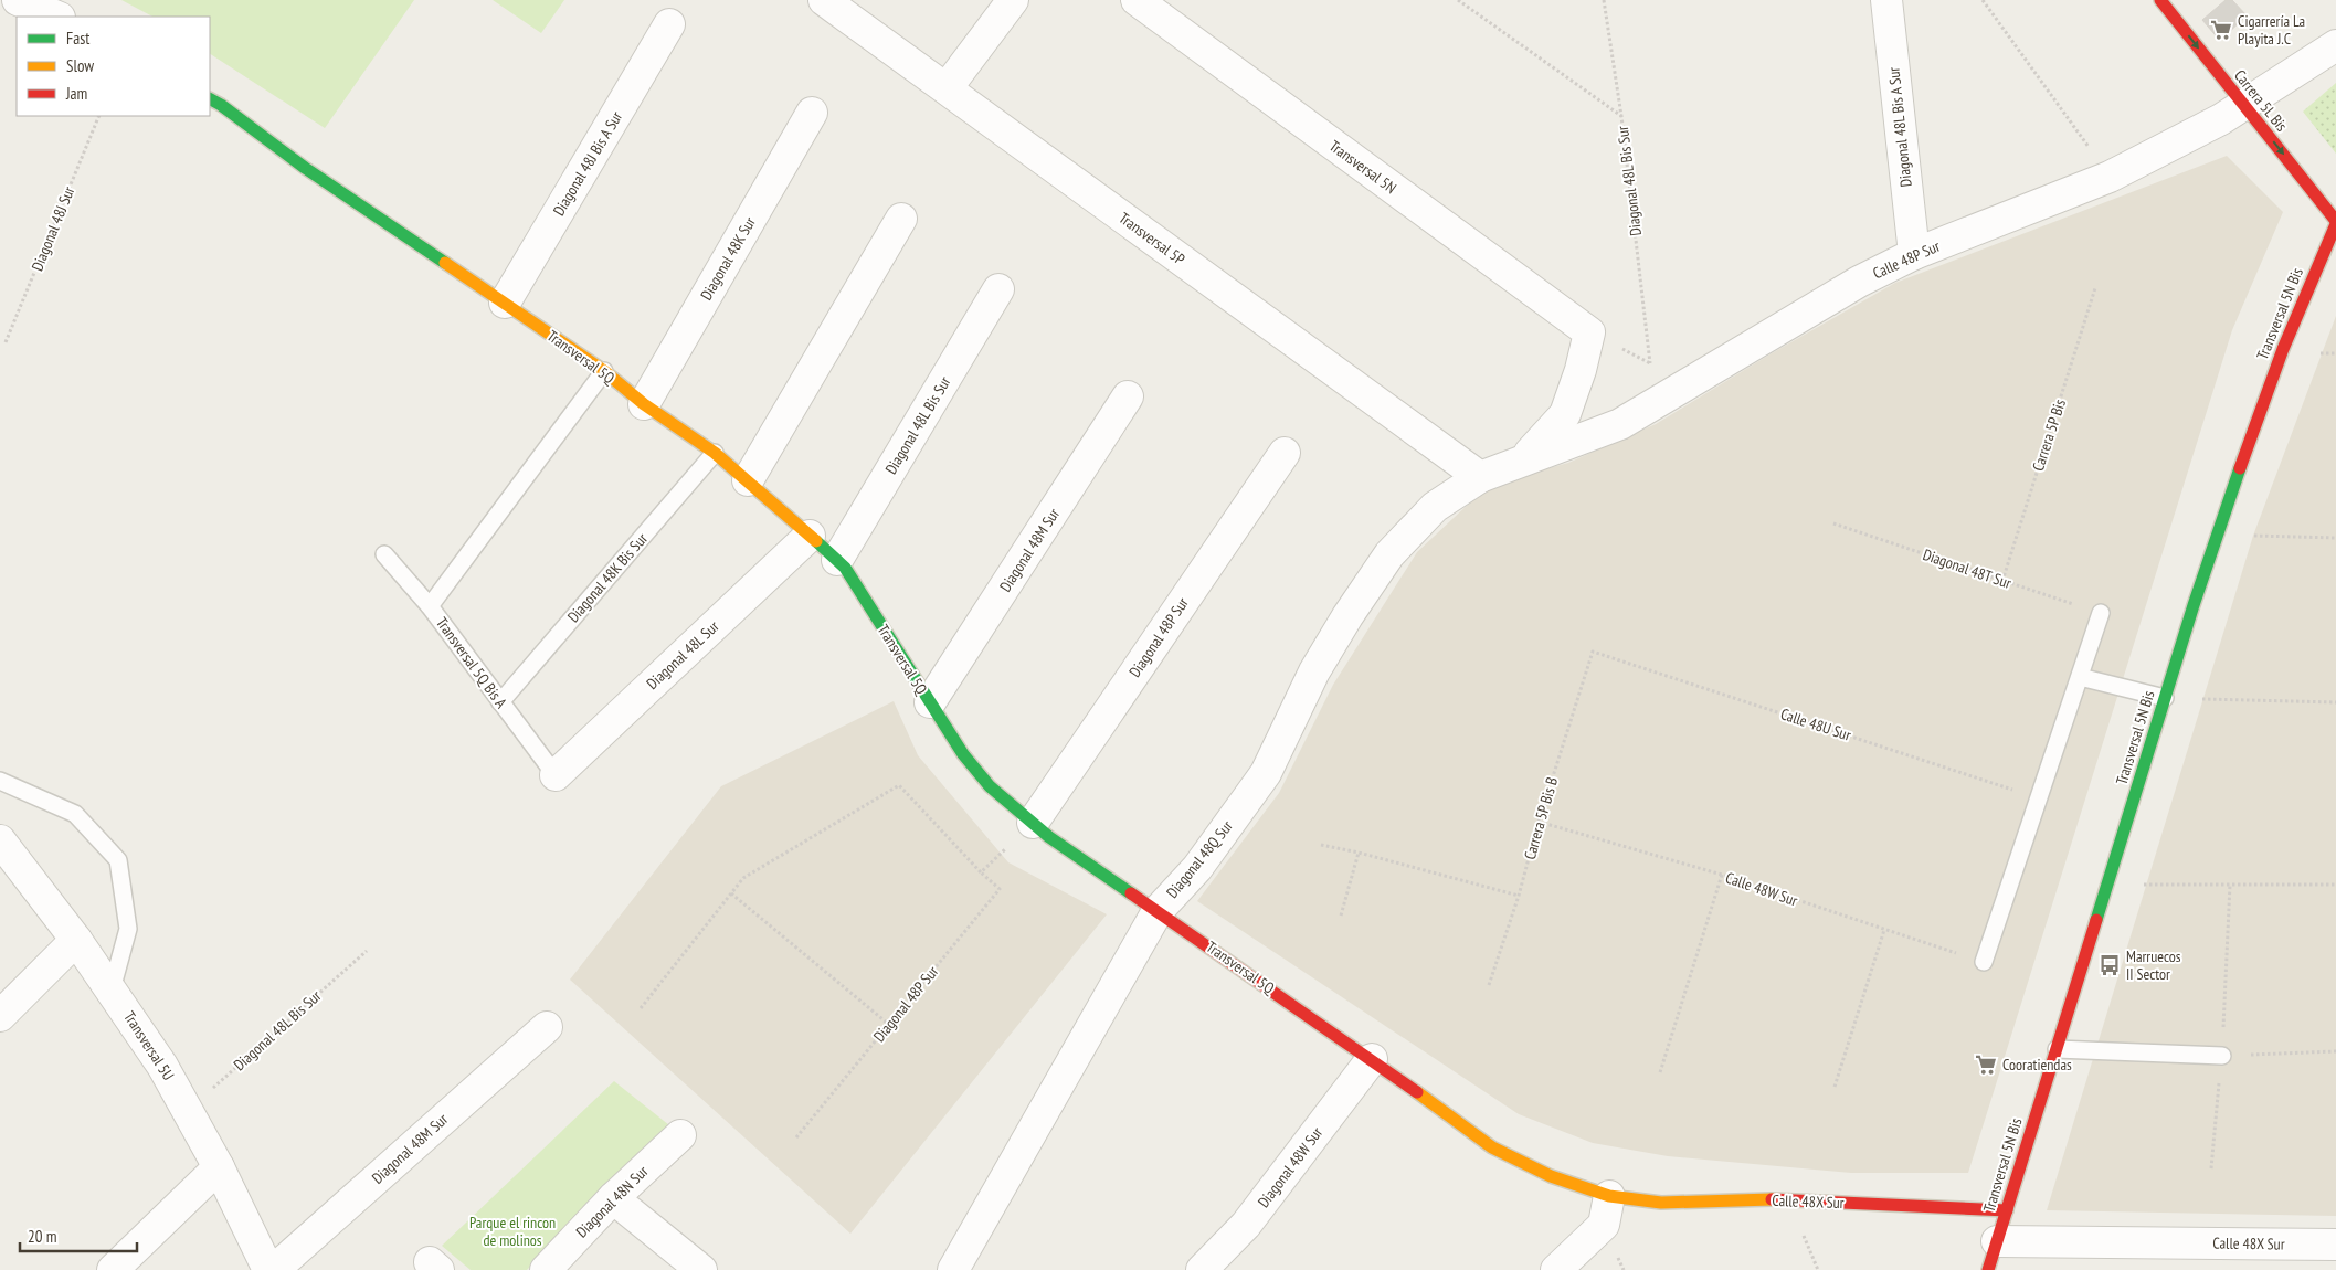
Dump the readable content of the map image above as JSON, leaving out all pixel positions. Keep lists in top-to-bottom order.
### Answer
{
  "streets": {
    "street": [
      "Carrera 5L Bis",
      "Diagonal 48L Bis A Sur",
      "Diagonal 48J Bis A Sur",
      "Transversal 5N",
      "Diagonal 48L Bis Sur",
      "Transversal 5P",
      "Diagonal 48K Sur",
      "Calle 48P Sur",
      "Transversal 5N Bis",
      "Transversal 5Q",
      "Diagonal 48M Sur",
      "Diagonal 48P Sur",
      "Diagonal 48L Sur",
      "Diagonal 48Q Sur",
      "Transversal 5U",
      "Diagonal 48W Sur",
      "Diagonal 48N Sur",
      "Calle 48X Sur"
    ],
    "lane": ["Diagonal 48K Bis Sur", "Transversal 5Q Bis A"],
    "path": [
      "Diagonal 48J Sur",
      "Carrera 5P Bis",
      "Diagonal 48T Sur",
      "Calle 48U Sur",
      "Carrera 5P Bis B",
      "Calle 48W Sur"
    ]
  },
  "crossings": [
    ["Carrera 5L Bis", "Calle 48P Sur"],
    ["Carrera 5L Bis", "Transversal 5N Bis"],
    ["Diagonal 48L Bis A Sur", "Calle 48P Sur"],
    ["Diagonal 48J Bis A Sur", "Transversal 5Q"],
    ["Diagonal 48L Bis Sur", "Transversal 5Q"],
    ["Diagonal 48L Bis Sur", "Transversal 5U"],
    ["Transversal 5P", "Calle 48P Sur"],
    ["Transversal 5P", "Diagonal 48Q Sur"],
    ["Diagonal 48K Sur", "Transversal 5Q"],
    ["Calle 48P Sur", "Diagonal 48Q Sur"],
    ["Transversal 5N Bis", "Calle 48X Sur"],
    ["Transversal 5Q", "Diagonal 48M Sur"],
    ["Transversal 5Q", "Diagonal 48K Bis Sur"],
    ["Transversal 5Q", "Diagonal 48P Sur"],
    ["Transversal 5Q", "Diagonal 48L Sur"],
    ["Transversal 5Q", "Diagonal 48Q Sur"],
    ["Transversal 5Q", "Diagonal 48W Sur"],
    ["Transversal 5Q", "Calle 48X Sur"],
    ["Carrera 5P Bis", "Diagonal 48T Sur"],
    ["Diagonal 48K Bis Sur", "Transversal 5Q Bis A"],
    ["Diagonal 48L Sur", "Transversal 5Q Bis A"],
    ["Calle 48U Sur", "Carrera 5P Bis B"],
    ["Carrera 5P Bis B", "Calle 48W Sur"]
  ],
  "one_way": ["Carrera 5L Bis"],
  "parks": ["Parque el rincon de molinos"],
  "places": {
    "supermarket": ["Cigarrería La Playita J.C", "Cooratiendas"],
    "bus stop": ["Marruecos II Sector"]
  },
  "legend": ["Fast", "Slow", "Jam"],
  "scale_bar": "20 m"
}
